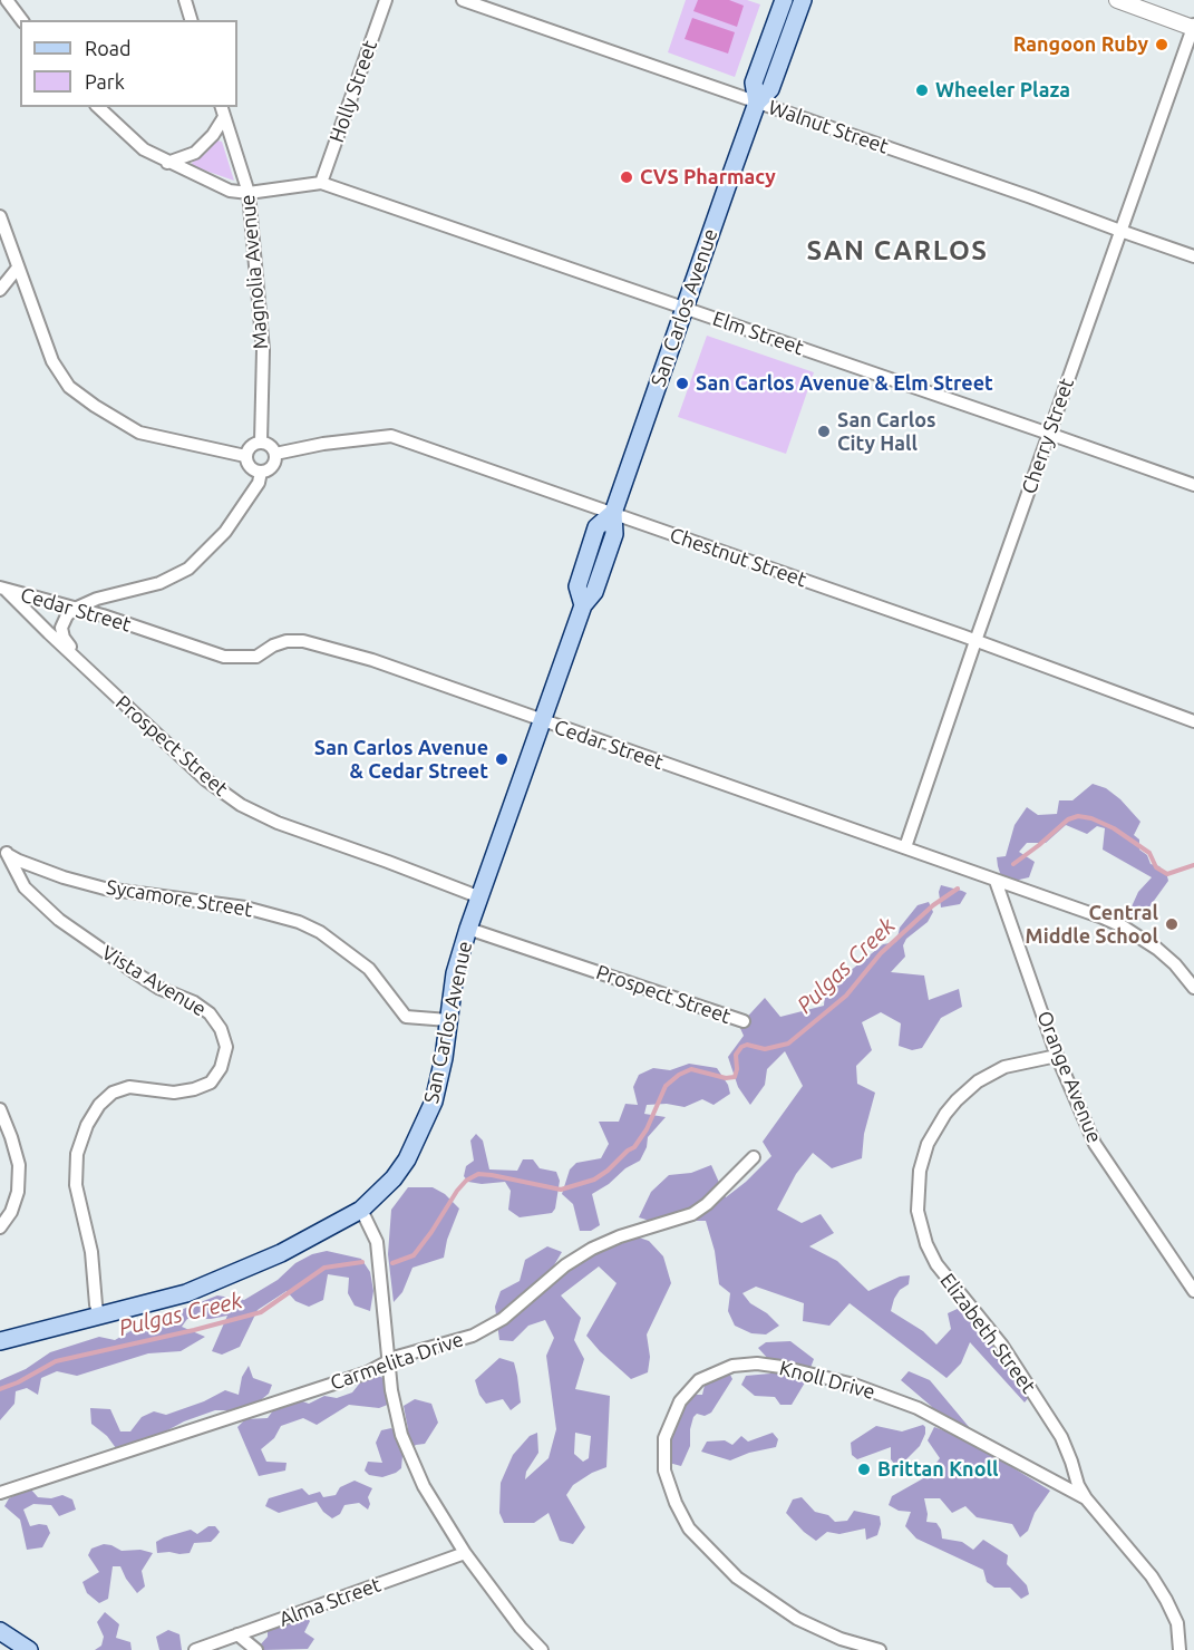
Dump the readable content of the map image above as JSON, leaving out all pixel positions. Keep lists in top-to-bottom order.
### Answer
{
  "streets": {
    "main road": ["San Carlos Avenue"],
    "street": [
      "Holly Street",
      "Walnut Street",
      "Magnolia Avenue",
      "Elm Street",
      "Cherry Street",
      "Chestnut Street",
      "Cedar Street",
      "Prospect Street",
      "Sycamore Street",
      "Vista Avenue",
      "Orange Avenue",
      "Elizabeth Street",
      "Carmelita Drive",
      "Knoll Drive",
      "Alma Street"
    ]
  },
  "crossings": [
    ["Holly Street", "Elm Street"],
    ["Walnut Street", "San Carlos Avenue"],
    ["Walnut Street", "Cherry Street"],
    ["Magnolia Avenue", "Elm Street"],
    ["Magnolia Avenue", "Chestnut Street"],
    ["San Carlos Avenue", "Elm Street"],
    ["San Carlos Avenue", "Chestnut Street"],
    ["San Carlos Avenue", "Cedar Street"],
    ["San Carlos Avenue", "Prospect Street"],
    ["San Carlos Avenue", "Sycamore Street"],
    ["San Carlos Avenue", "Vista Avenue"],
    ["Elm Street", "Cherry Street"],
    ["Cherry Street", "Chestnut Street"],
    ["Cherry Street", "Cedar Street"],
    ["Cedar Street", "Prospect Street"],
    ["Cedar Street", "Orange Avenue"],
    ["Sycamore Street", "Vista Avenue"],
    ["Orange Avenue", "Elizabeth Street"],
    ["Elizabeth Street", "Knoll Drive"]
  ],
  "districts": ["SAN CARLOS"],
  "water": ["Pulgas Creek"],
  "places": [
    "Rangoon Ruby",
    "Wheeler Plaza",
    "CVS Pharmacy",
    "San Carlos Avenue & Elm Street",
    "San Carlos City Hall",
    "San Carlos Avenue & Cedar Street",
    "Central Middle School",
    "Brittan Knoll"
  ],
  "legend": ["Road", "Park"]
}
